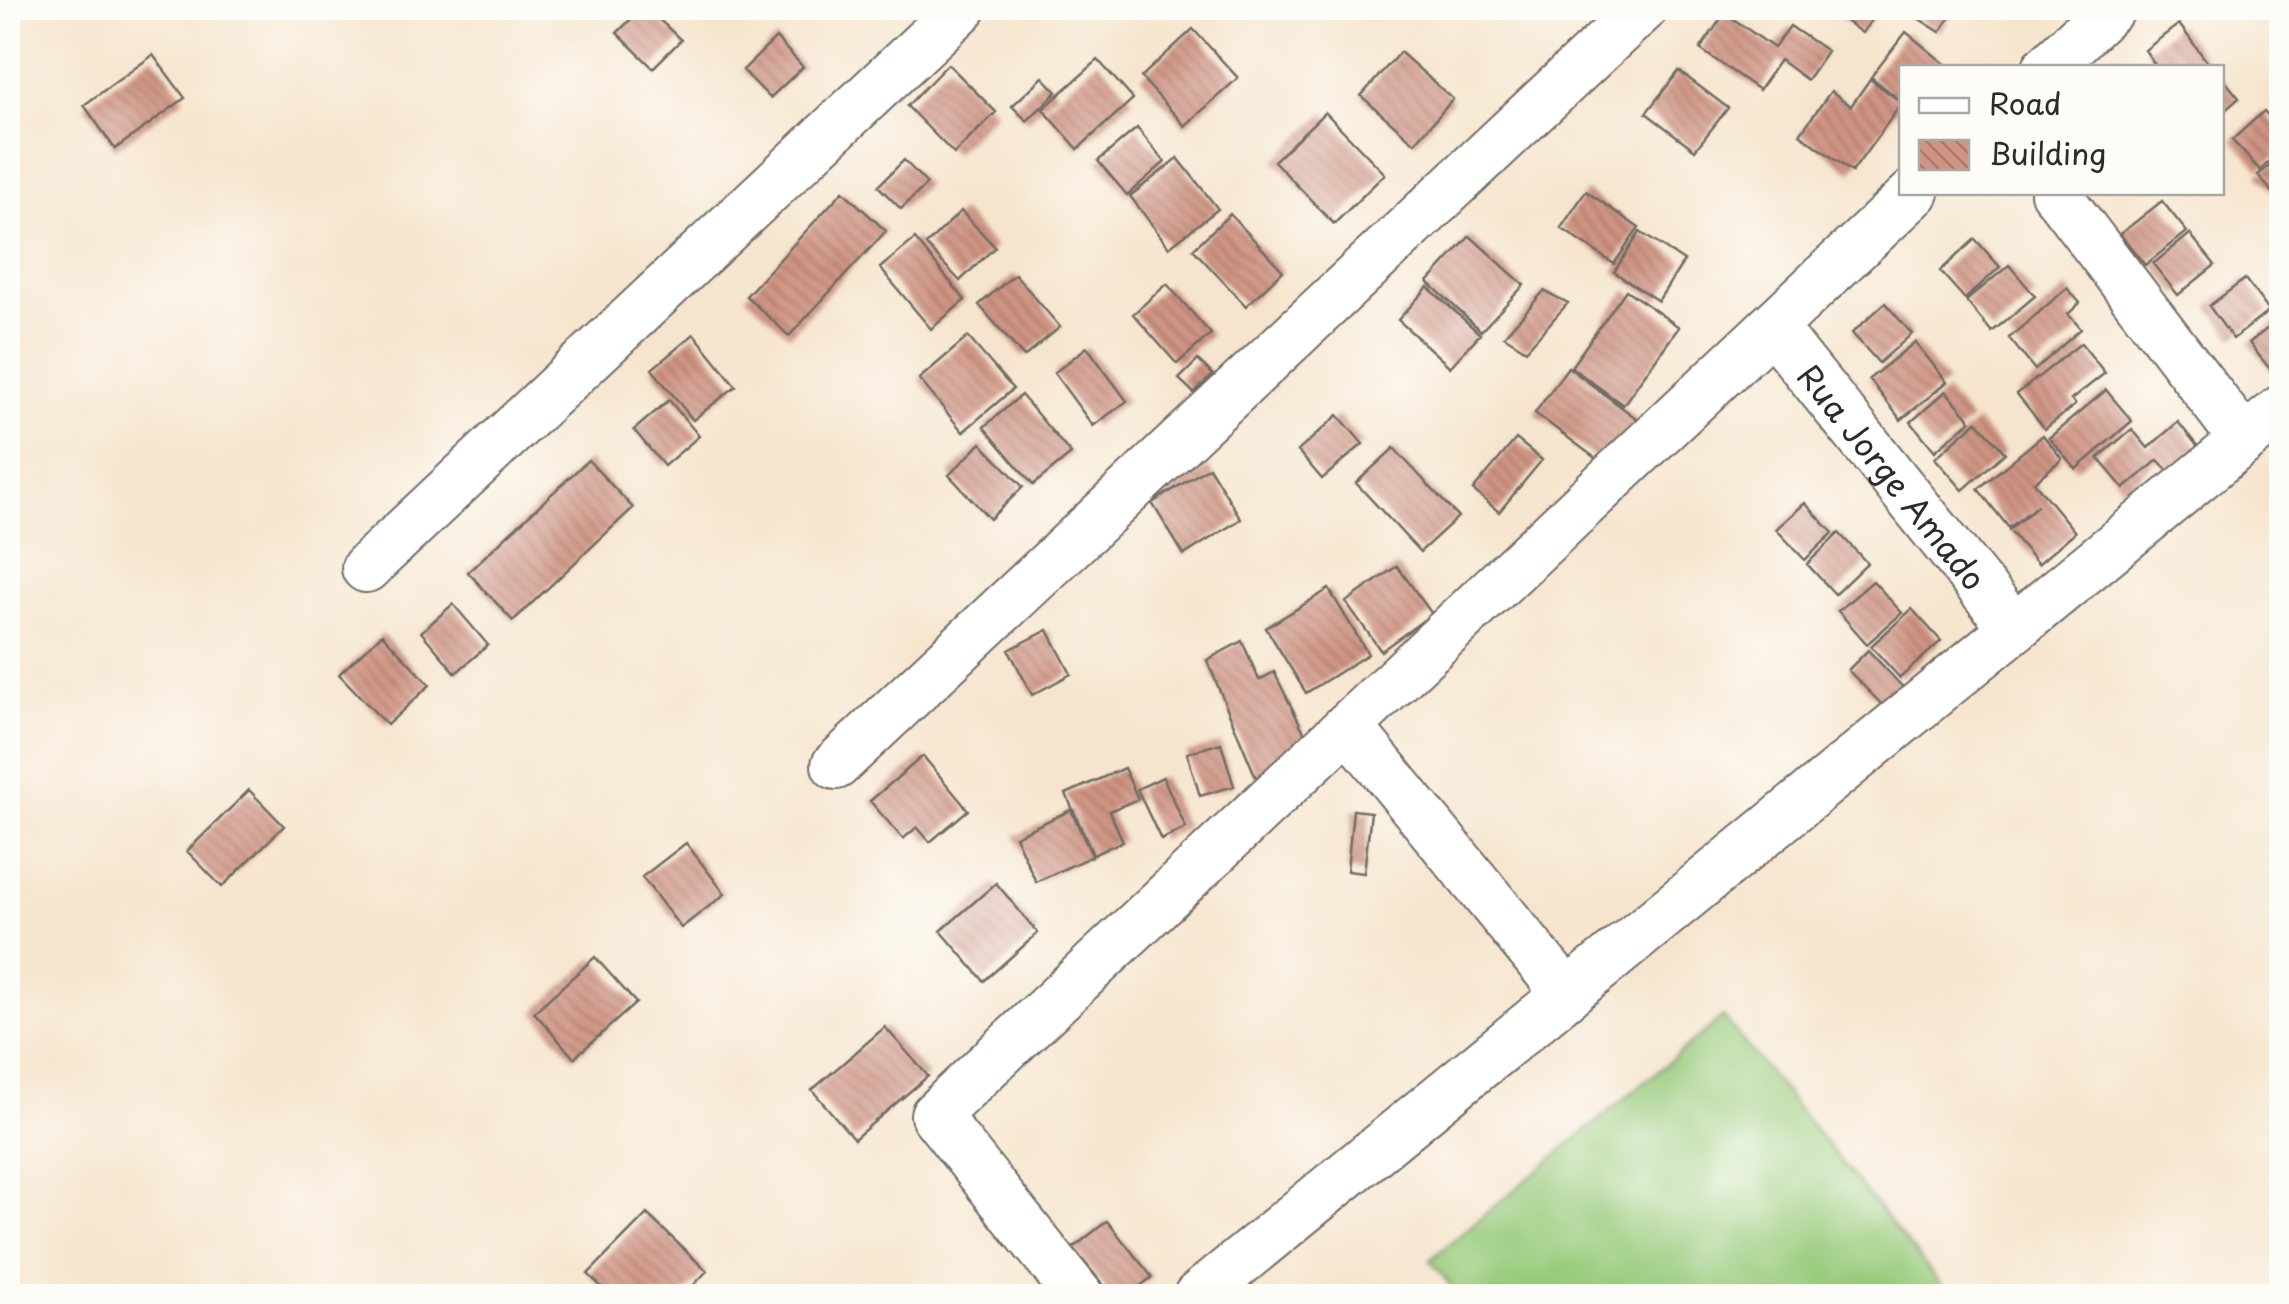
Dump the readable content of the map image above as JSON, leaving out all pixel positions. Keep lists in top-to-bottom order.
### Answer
{
  "streets": {
    "street": ["Rua Jorge Amado"]
  },
  "legend": ["Road", "Building"]
}
